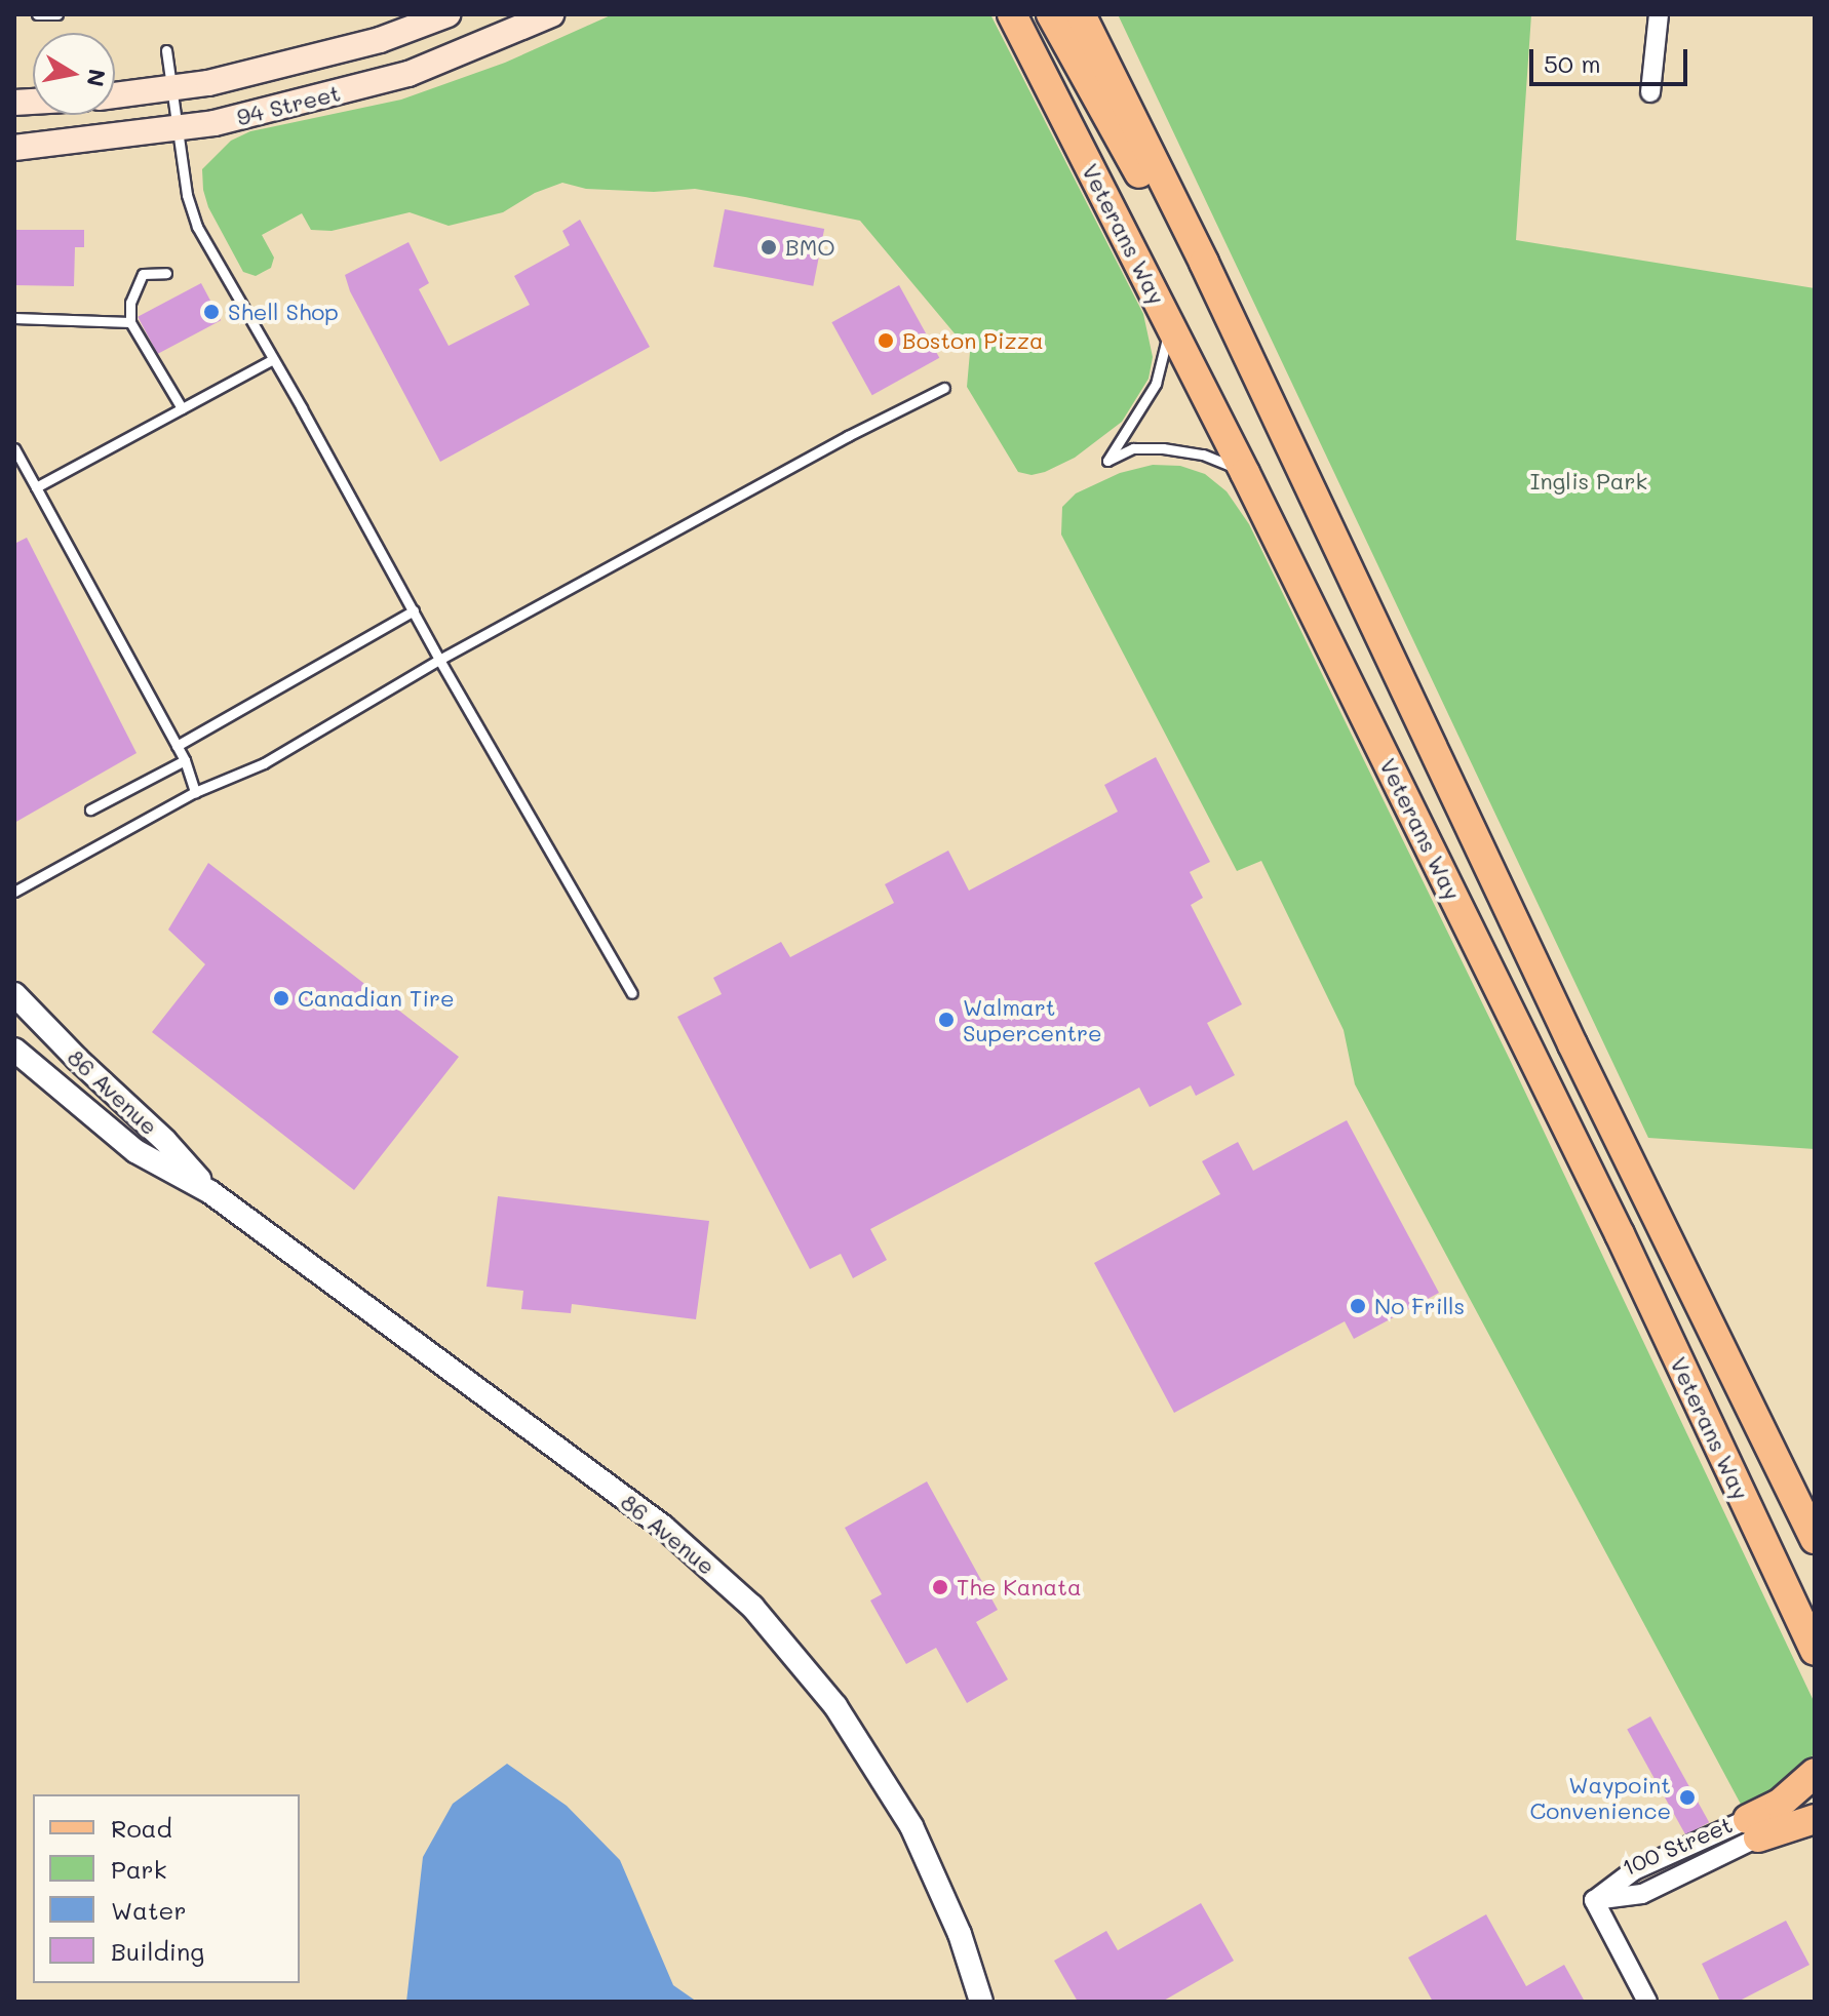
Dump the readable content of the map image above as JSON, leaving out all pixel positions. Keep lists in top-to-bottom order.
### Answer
{
  "streets": {
    "main road": ["94 Street", "Veterans Way"],
    "street": ["86 Avenue", "100 Street"]
  },
  "parks": ["Inglis Park"],
  "places": [
    "BMO",
    "Shell Shop",
    "Boston Pizza",
    "Canadian Tire",
    "Walmart Supercentre",
    "No Frills",
    "The Kanata",
    "Waypoint Convenience"
  ],
  "legend": [
    "Road",
    "Park",
    "Water",
    "Building"
  ],
  "scale_bar": "50 m",
  "north": "right"
}
